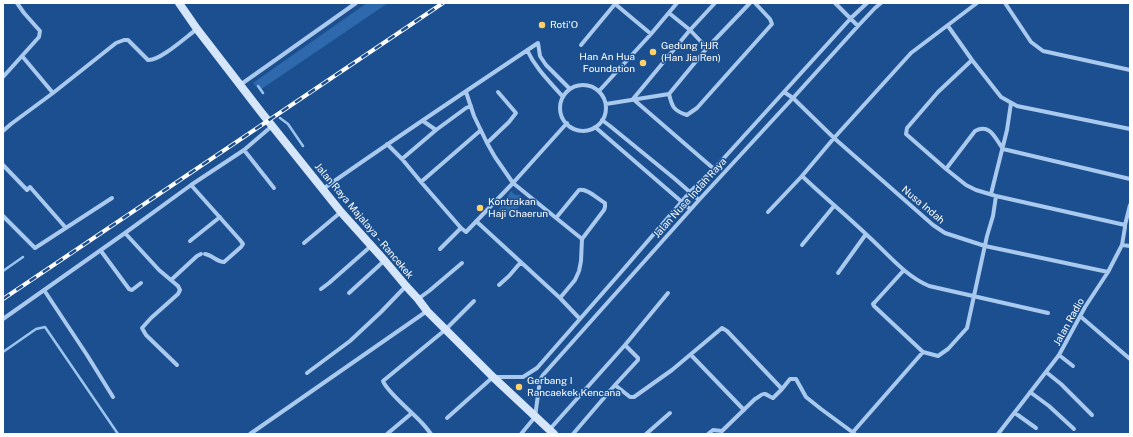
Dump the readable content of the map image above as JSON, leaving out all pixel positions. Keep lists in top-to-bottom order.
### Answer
{
  "streets": {
    "main road": ["Jalan Raya Majalaya - Rancekek"],
    "street": ["Jalan Nusa Indah Raya", "Nusa Indah", "Jalan Radio"]
  },
  "crossings": [
    ["Jalan Nusa Indah Raya", "Nusa Indah"],
    ["Jalan Nusa Indah Raya", "Jalan Raya Majalaya - Rancekek"],
    ["Nusa Indah", "Jalan Radio"]
  ],
  "places": [
    "Roti'O",
    "Gedung HJR (Han Jia Ren)",
    "Han An Hua Foundation",
    "Kontrakan Haji Chaerun",
    "Gerbang I Rancaekek Kencana"
  ]
}
